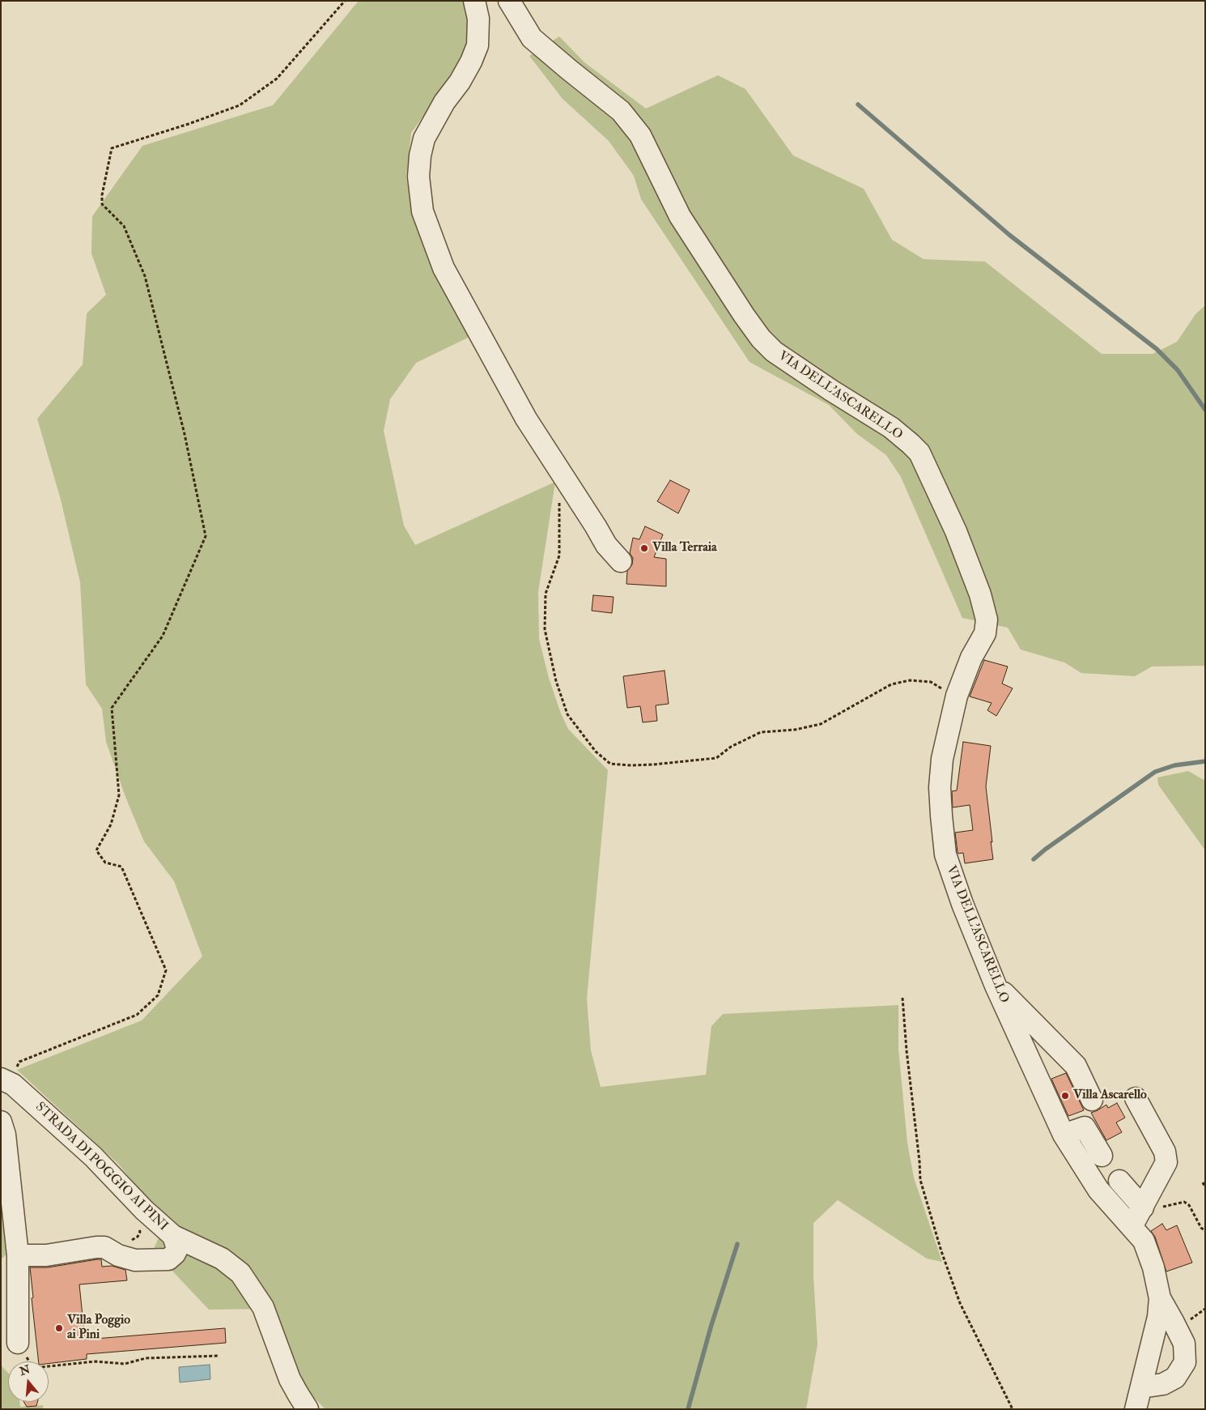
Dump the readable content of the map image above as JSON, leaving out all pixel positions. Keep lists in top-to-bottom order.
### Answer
{
  "streets": {
    "street": ["VIA DELL'ASCARELLO", "STRADA DI POGGIO AI PINI"]
  },
  "places": ["Villa Terraia", "Villa Ascarello", "Villa Poggio ai Pini"],
  "north": "top"
}
